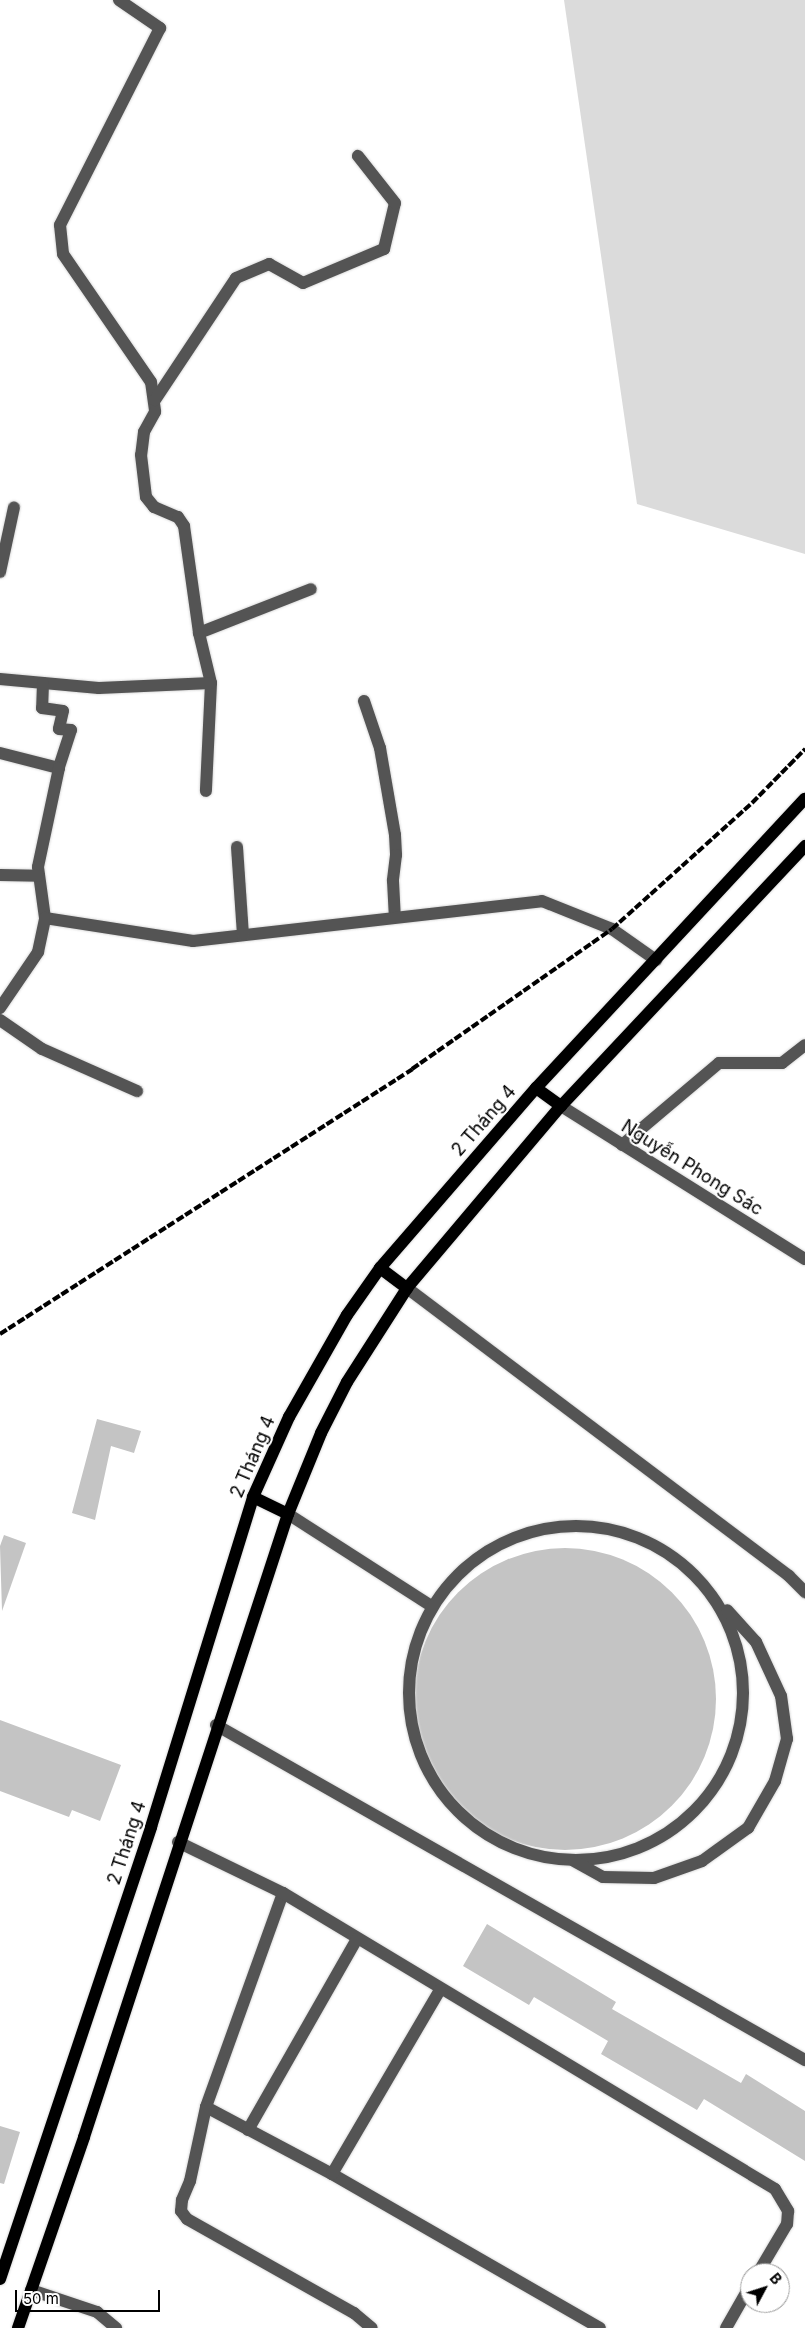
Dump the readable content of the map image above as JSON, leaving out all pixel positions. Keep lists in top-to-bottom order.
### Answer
{
  "streets": {
    "main road": ["2 Tháng 4"],
    "street": ["Nguyễn Phong Sác"]
  },
  "scale_bar": "50 m",
  "north": "top right"
}
